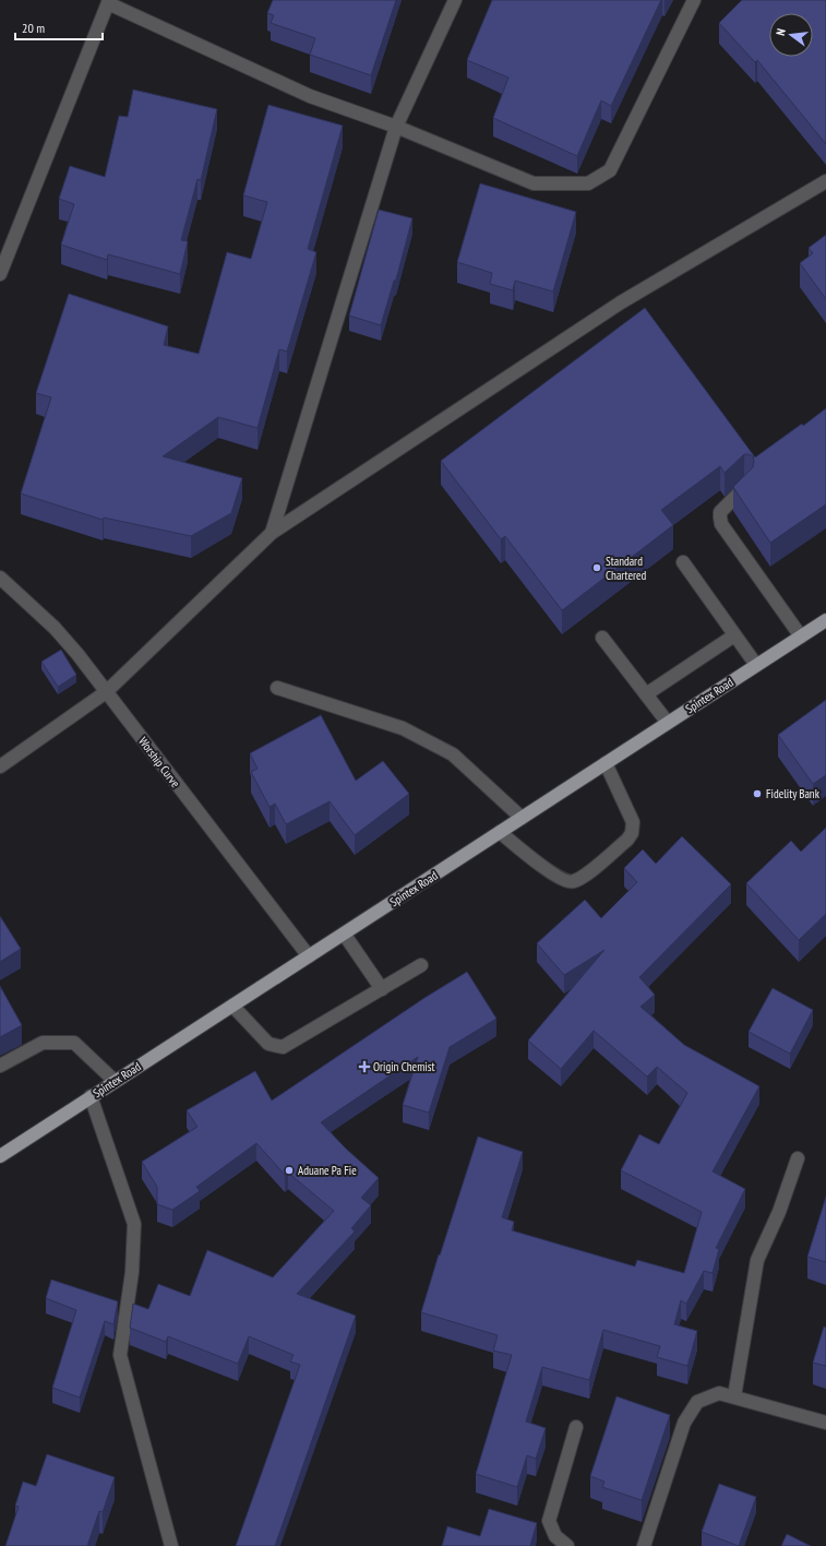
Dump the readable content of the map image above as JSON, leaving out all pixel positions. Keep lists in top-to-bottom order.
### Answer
{
  "streets": {
    "main road": ["Spintex Road"],
    "street": ["Worship Curve"]
  },
  "crossings": [
    ["Spintex Road", "Worship Curve"]
  ],
  "places": {
    "other": ["Standard Chartered", "Fidelity Bank", "Aduane Pa Fie"],
    "health": ["Origin Chemist"]
  },
  "scale_bar": "20 m",
  "north": "left"
}
